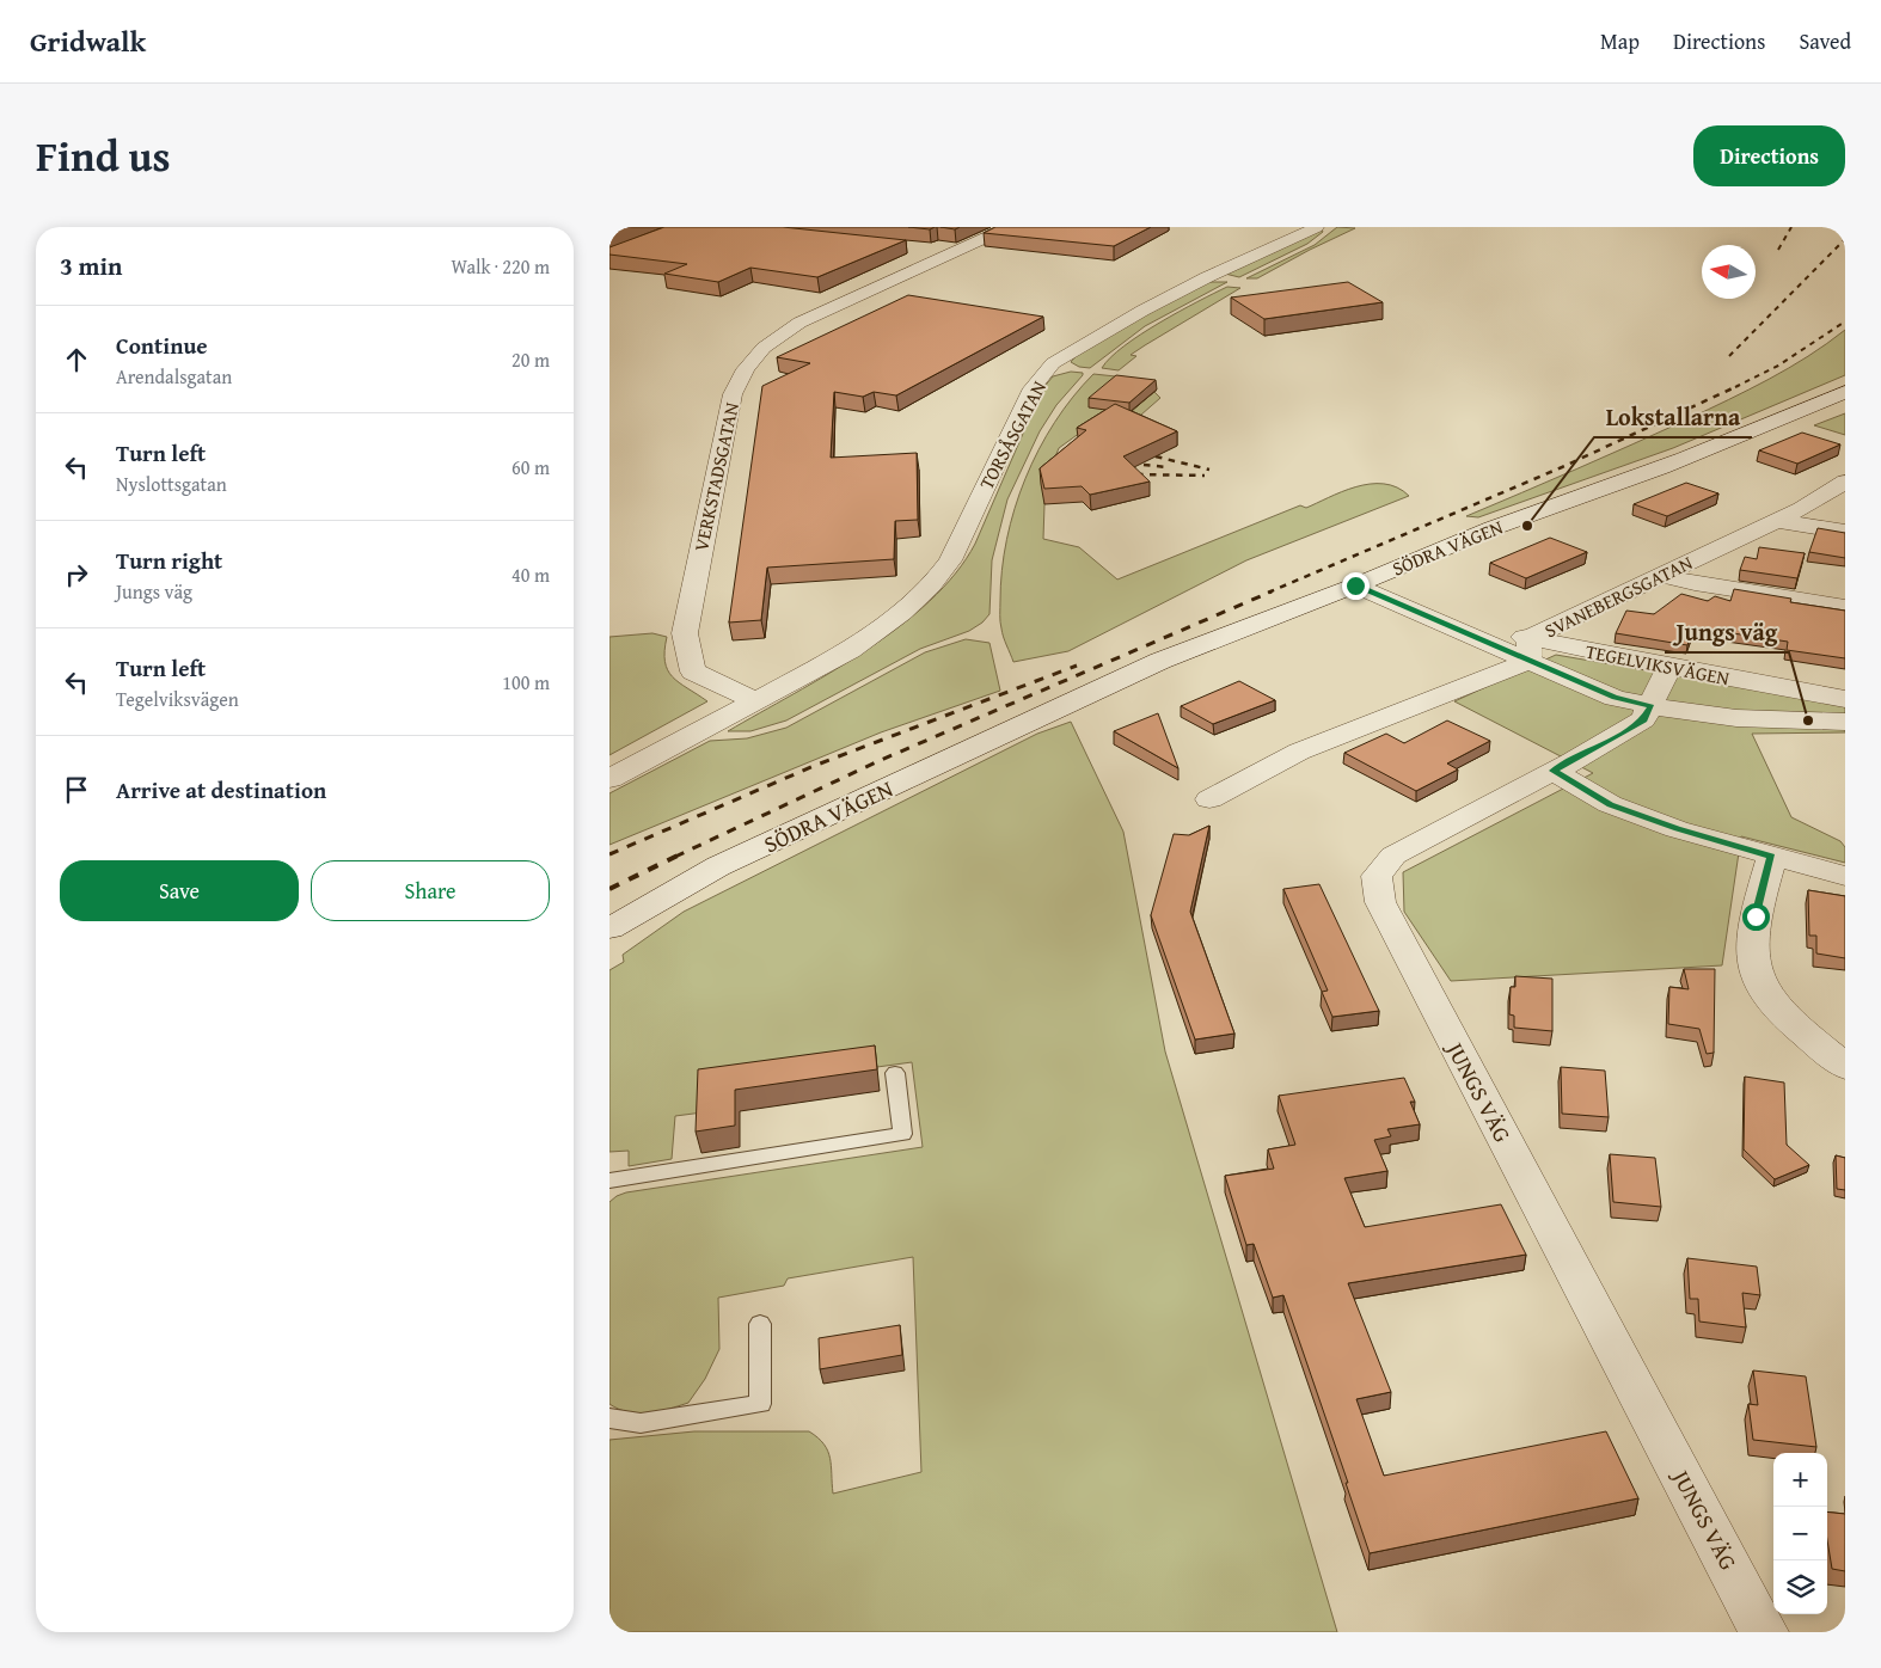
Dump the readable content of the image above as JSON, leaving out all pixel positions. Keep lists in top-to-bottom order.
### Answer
{
  "streets": {
    "street": [
      "TORSÅSGATAN",
      "VERKSTADSGATAN",
      "SÖDRA VÄGEN",
      "SVANEBERGSGATAN",
      "TEGELVIKSVÄGEN",
      "JUNGS VÄG"
    ]
  },
  "crossings": [
    ["TORSÅSGATAN", "VERKSTADSGATAN"],
    ["SÖDRA VÄGEN", "TEGELVIKSVÄGEN"],
    ["SVANEBERGSGATAN", "TEGELVIKSVÄGEN"],
    ["TEGELVIKSVÄGEN", "JUNGS VÄG"]
  ],
  "places": ["Lokstallarna", "Jungs väg"],
  "north": "left",
  "page": {
    "header": "Gridwalk",
    "nav": ["Map", "Directions", "Saved"],
    "title": "Find us",
    "buttons": [
      "Directions",
      ["Save", "Share"]
    ],
    "heading": ["3 min", "Walk · 220 m"],
    "list": [
      ["Continue", "Arendalsgatan", "20 m"],
      ["Turn left", "Nyslottsgatan", "60 m"],
      ["Turn right", "Jungs väg", "40 m"],
      ["Turn left", "Tegelviksvägen", "100 m"],
      "Arrive at destination"
    ],
    "map_buttons": ["+", "−"]
  }
}
